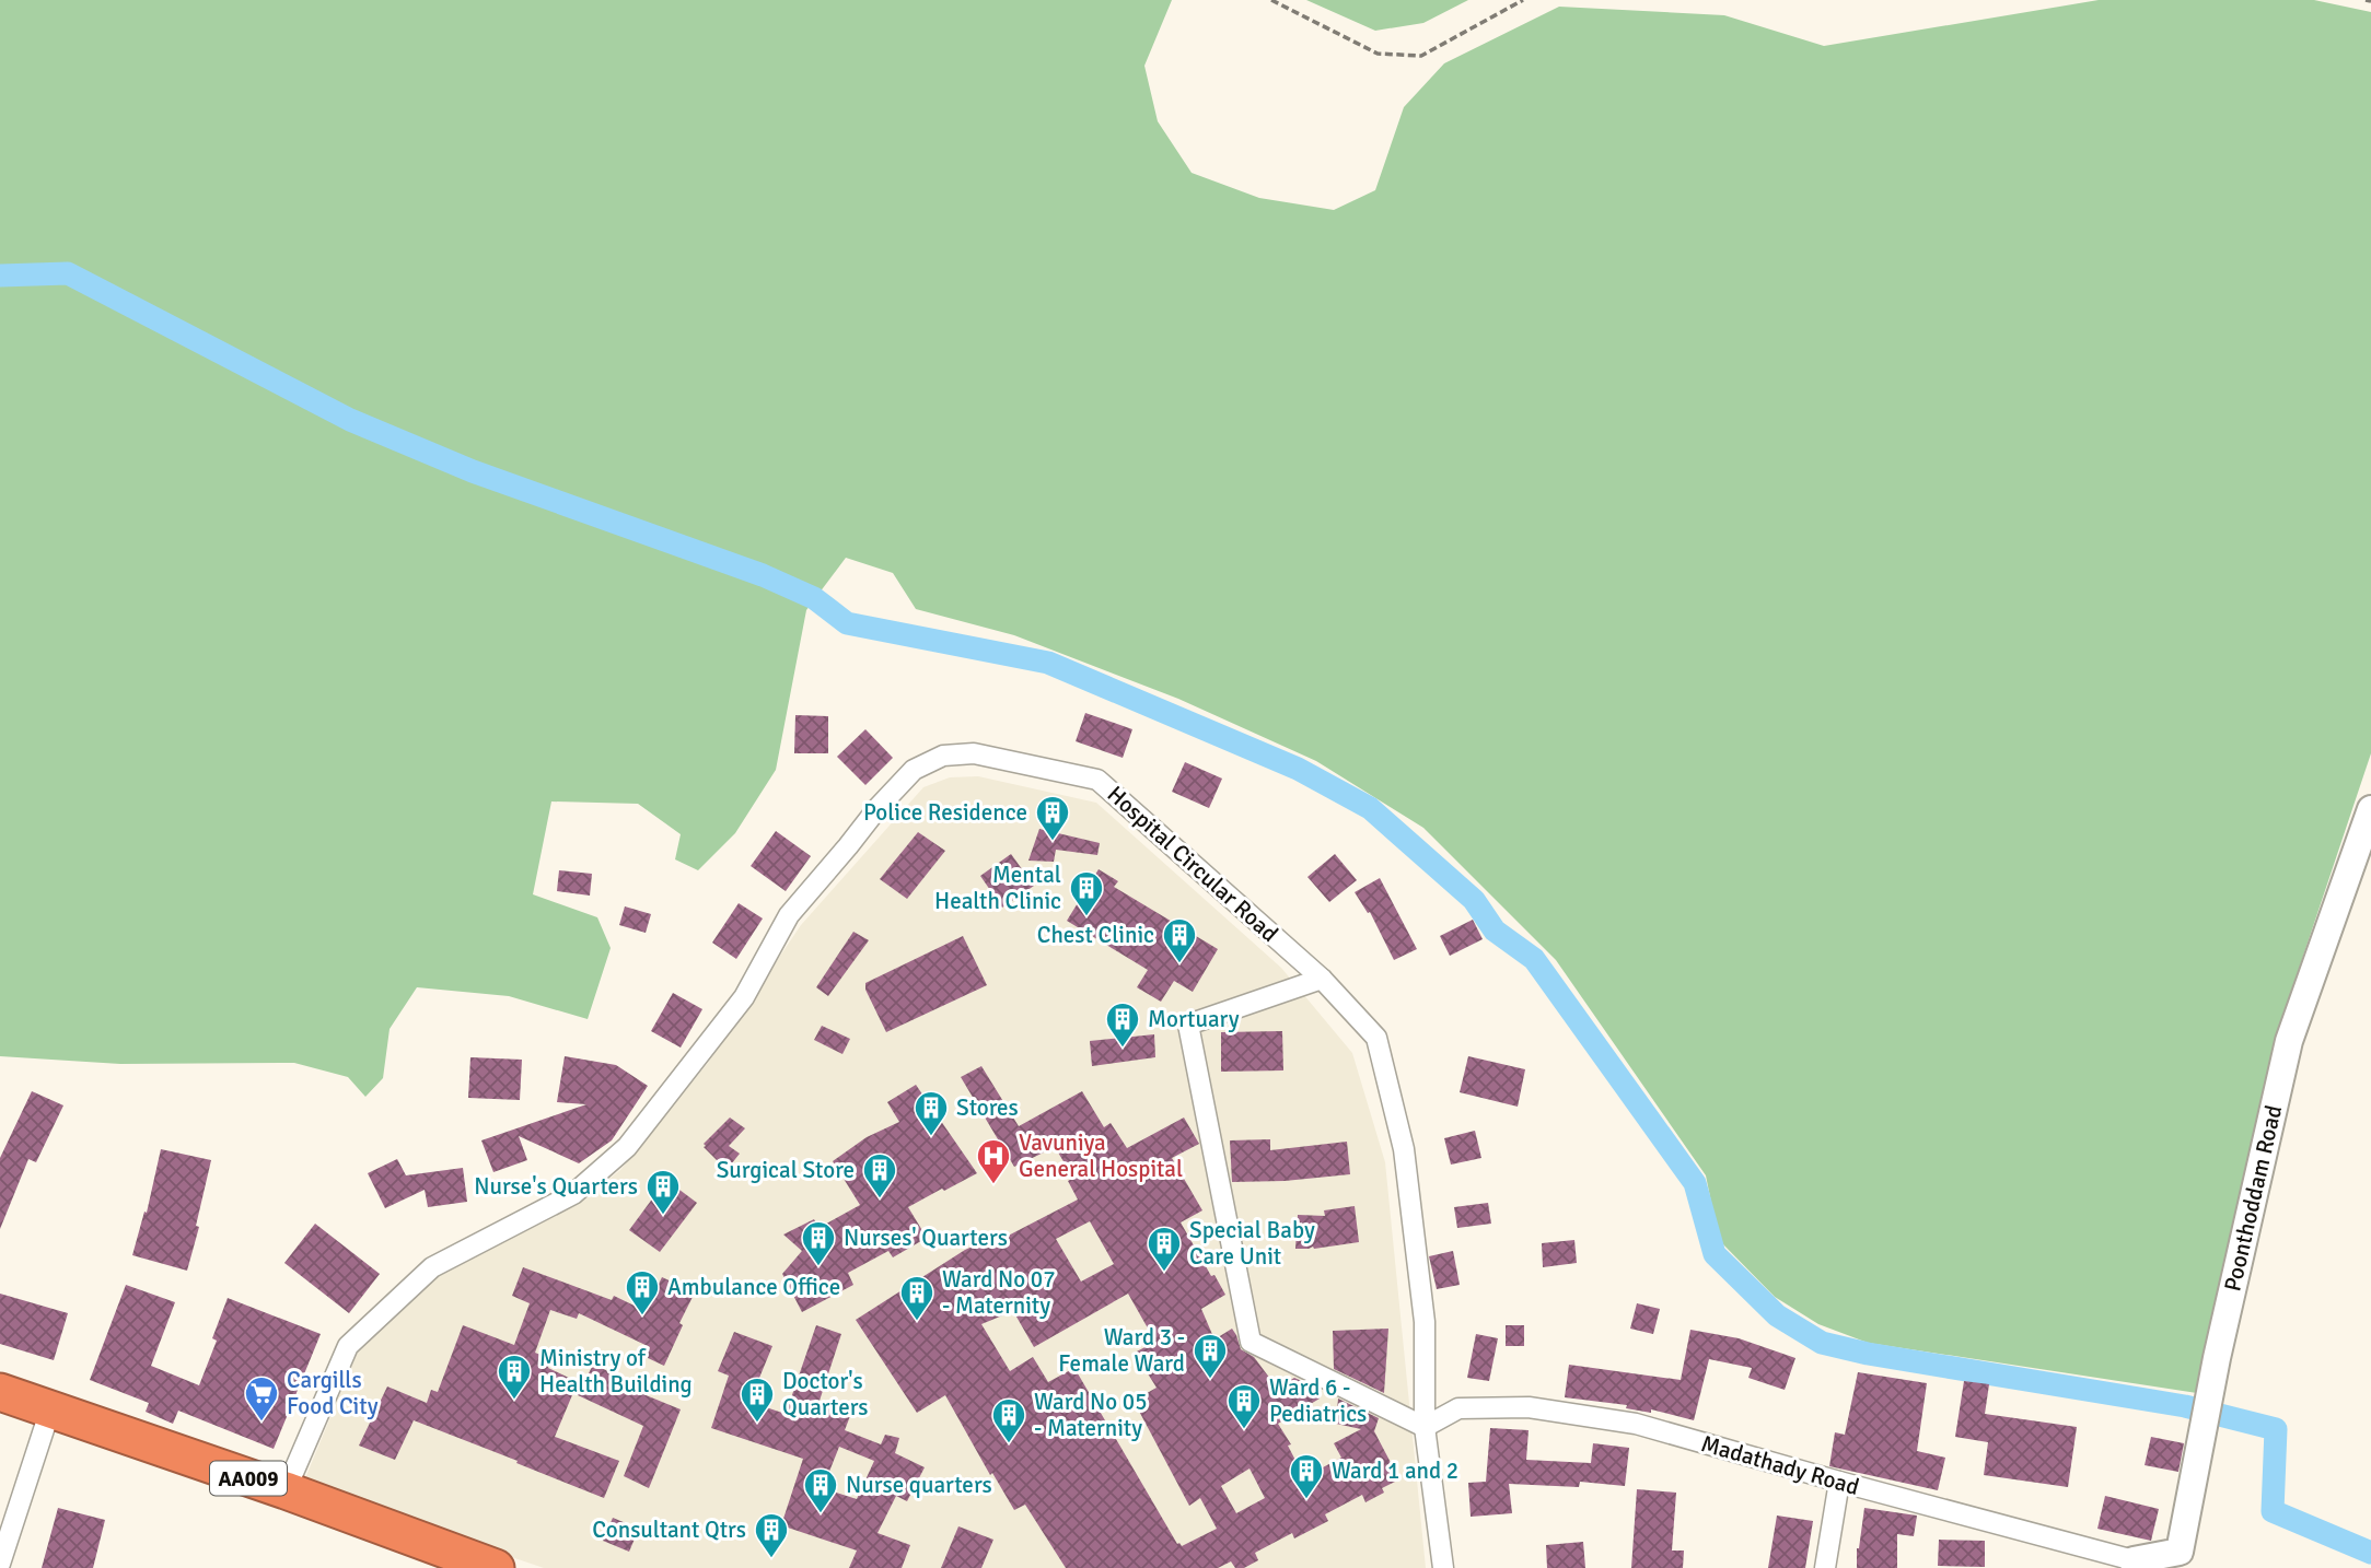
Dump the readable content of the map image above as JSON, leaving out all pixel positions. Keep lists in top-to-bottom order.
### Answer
{
  "streets": {
    "highway": ["AA009"],
    "street": ["Hospital Circular Road", "Poonthoddam Road", "Madathady Road"]
  },
  "crossings": [
    ["Hospital Circular Road", "Madathady Road"],
    ["Hospital Circular Road", "AA009"],
    ["Poonthoddam Road", "Madathady Road"]
  ],
  "places": {
    "building": [
      "Police Residence",
      "Mental Health Clinic",
      "Chest Clinic",
      "Mortuary",
      "Stores",
      "Surgical Store",
      "Nurse's Quarters",
      "Nurses' Quarters",
      "Special Baby Care Unit",
      "Ambulance Office",
      "Ward No 07 - Maternity",
      "Ward 3 - Female Ward",
      "Ministry of Health Building",
      "Doctor's Quarters",
      "Ward 6 - Pediatrics",
      "Ward No 05 - Maternity",
      "Ward 1 and 2",
      "Nurse quarters",
      "Consultant Qtrs"
    ],
    "hospital": ["Vavuniya General Hospital"],
    "supermarket": ["Cargills Food City"]
  }
}
